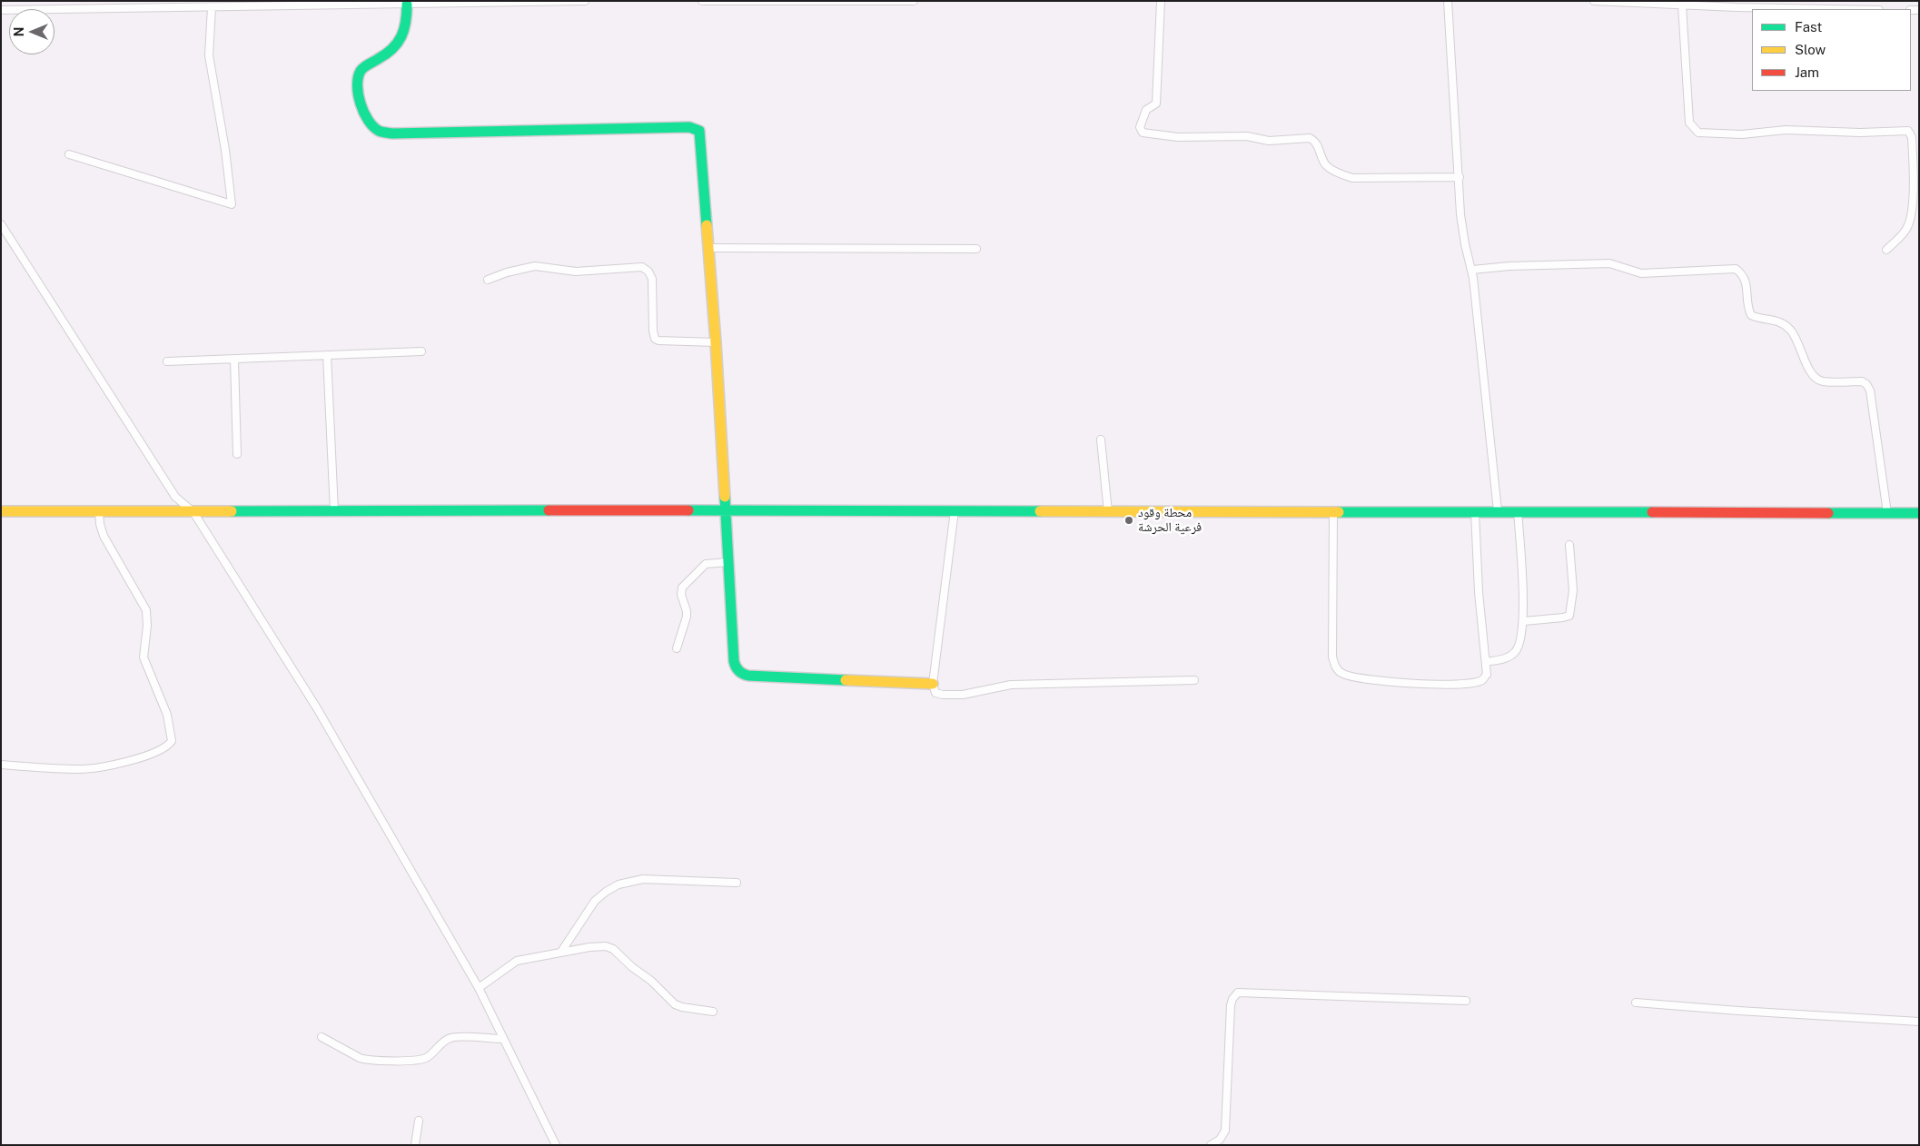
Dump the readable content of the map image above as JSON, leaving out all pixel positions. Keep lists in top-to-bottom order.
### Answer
{
  "places": ["محطة وقود فرعية الحرشة"],
  "legend": ["Fast", "Slow", "Jam"],
  "north": "left"
}
